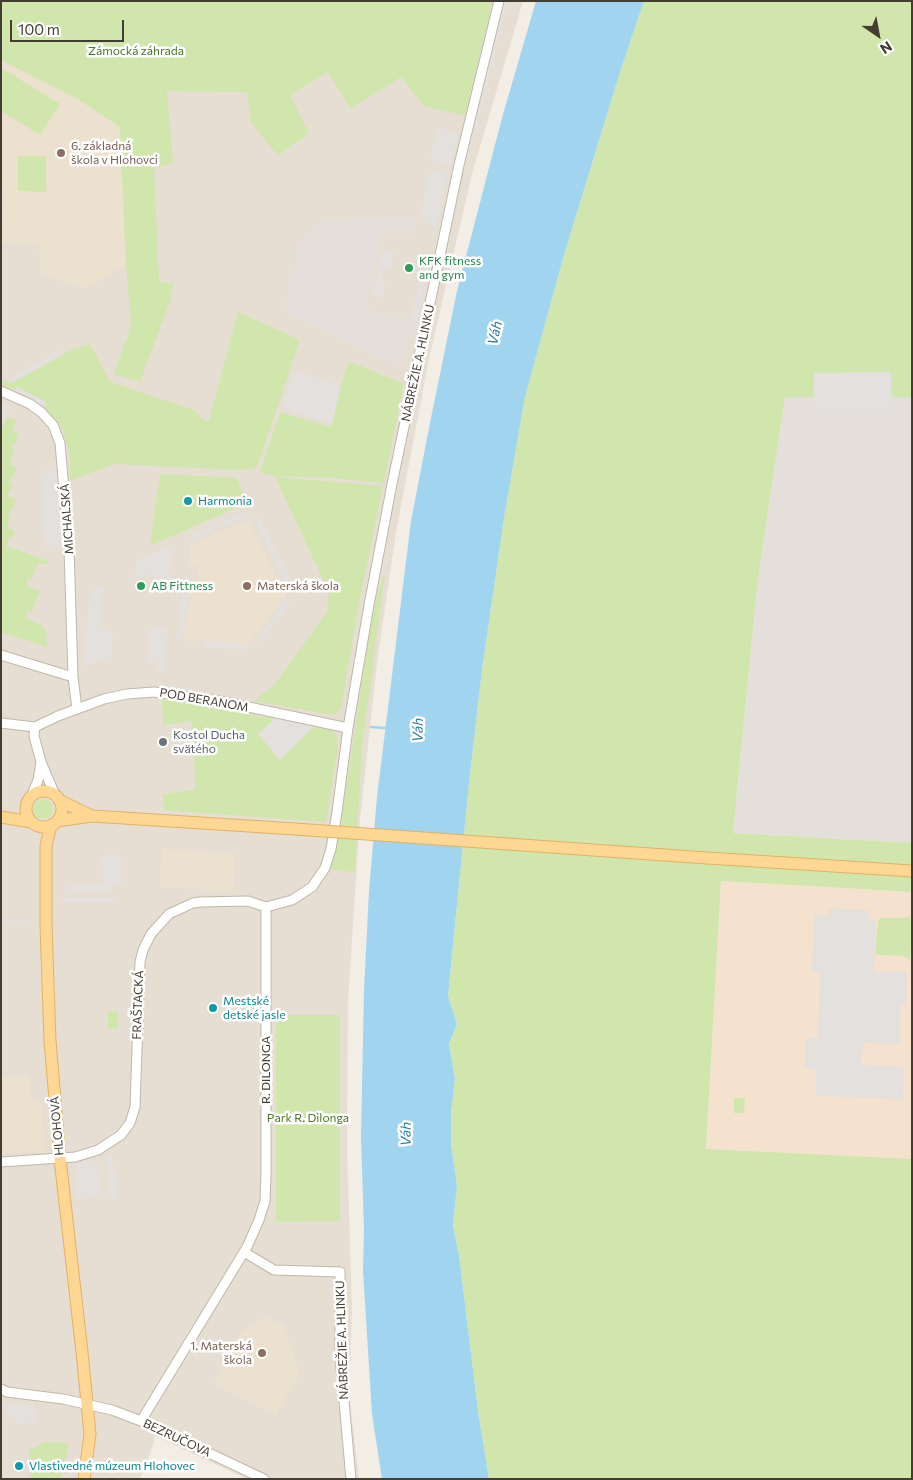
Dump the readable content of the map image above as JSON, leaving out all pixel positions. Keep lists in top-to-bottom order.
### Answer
{
  "streets": {
    "main road": ["HLOHOVÁ"],
    "street": [
      "NÁBREŽIE A. HLINKU",
      "MICHALSKÁ",
      "POD BERANOM",
      "FRAŠTACKÁ",
      "R. DILONGA",
      "BEZRUČOVA"
    ]
  },
  "crossings": [
    ["NÁBREŽIE A. HLINKU", "POD BERANOM"],
    ["NÁBREŽIE A. HLINKU", "FRAŠTACKÁ"],
    ["NÁBREŽIE A. HLINKU", "R. DILONGA"],
    ["MICHALSKÁ", "POD BERANOM"],
    ["FRAŠTACKÁ", "R. DILONGA"],
    ["FRAŠTACKÁ", "HLOHOVÁ"],
    ["R. DILONGA", "BEZRUČOVA"],
    ["HLOHOVÁ", "BEZRUČOVA"]
  ],
  "water": ["Váh"],
  "parks": ["Zámocká záhrada", "Park R. Dilonga"],
  "places": [
    "6. základná škola v Hlohovci",
    "KFK fitness and gym",
    "Harmonia",
    "AB Fittness",
    "Materská škola",
    "Kostol Ducha svätého",
    "Mestské detské jasle",
    "1. Materská škola",
    "Vlastivedné múzeum Hlohovec"
  ],
  "scale_bar": "100 m",
  "north": "bottom right"
}
